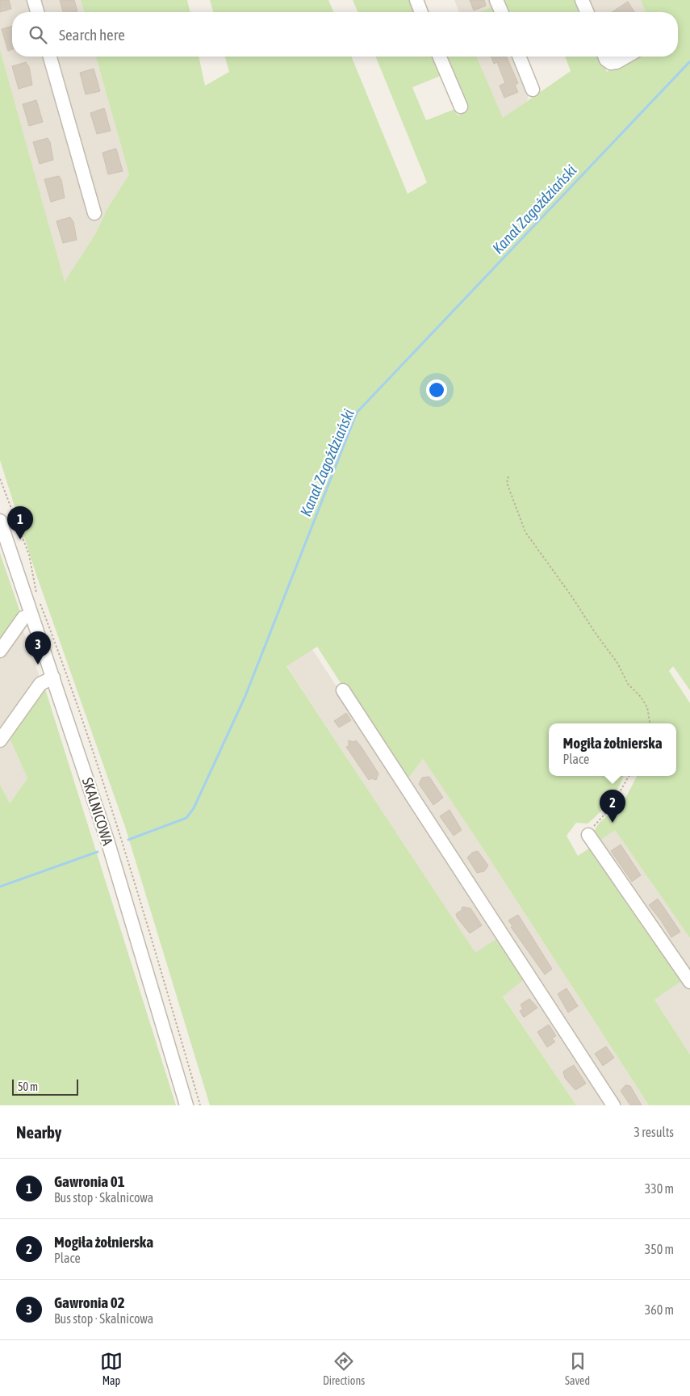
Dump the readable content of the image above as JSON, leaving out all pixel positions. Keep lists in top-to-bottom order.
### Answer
{
  "streets": {
    "street": ["SKALNICOWA"]
  },
  "water": ["Kanał Zagoździański"],
  "scale_bar": "50 m",
  "page": {
    "search": "Search here",
    "pins": ["1", "3", "2"],
    "popup": ["Mogiła żołnierska", "Place"],
    "scale": "50 m",
    "heading": ["Nearby", "3 results"],
    "list": [
      {
        "mark": "1",
        "name": "Gawronia 01",
        "note": "Bus stop · Skalnicowa",
        "value": "330 m"
      },
      {
        "mark": "2",
        "name": "Mogiła żołnierska",
        "note": "Place",
        "value": "350 m"
      },
      {
        "mark": "3",
        "name": "Gawronia 02",
        "note": "Bus stop · Skalnicowa",
        "value": "360 m"
      }
    ],
    "nav": ["Map", "Directions", "Saved"]
  }
}
